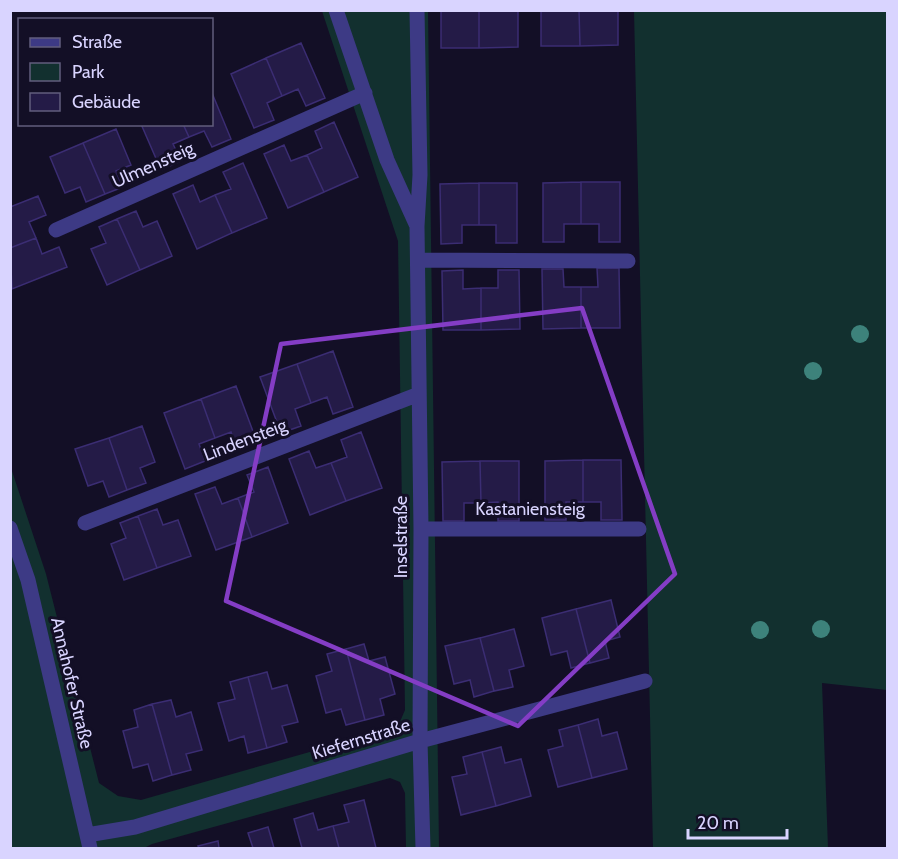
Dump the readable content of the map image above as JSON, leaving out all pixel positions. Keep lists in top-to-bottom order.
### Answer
{
  "streets": {
    "street": [
      "Ulmensteig",
      "Lindensteig",
      "Kastaniensteig",
      "Inselstraße",
      "Annahofer Straße",
      "Kiefernstraße"
    ]
  },
  "crossings": [
    ["Ulmensteig", "Inselstraße"],
    ["Lindensteig", "Inselstraße"],
    ["Kastaniensteig", "Inselstraße"],
    ["Inselstraße", "Kiefernstraße"],
    ["Annahofer Straße", "Kiefernstraße"]
  ],
  "legend": ["Straße", "Park", "Gebäude"],
  "scale_bar": "20 m"
}
